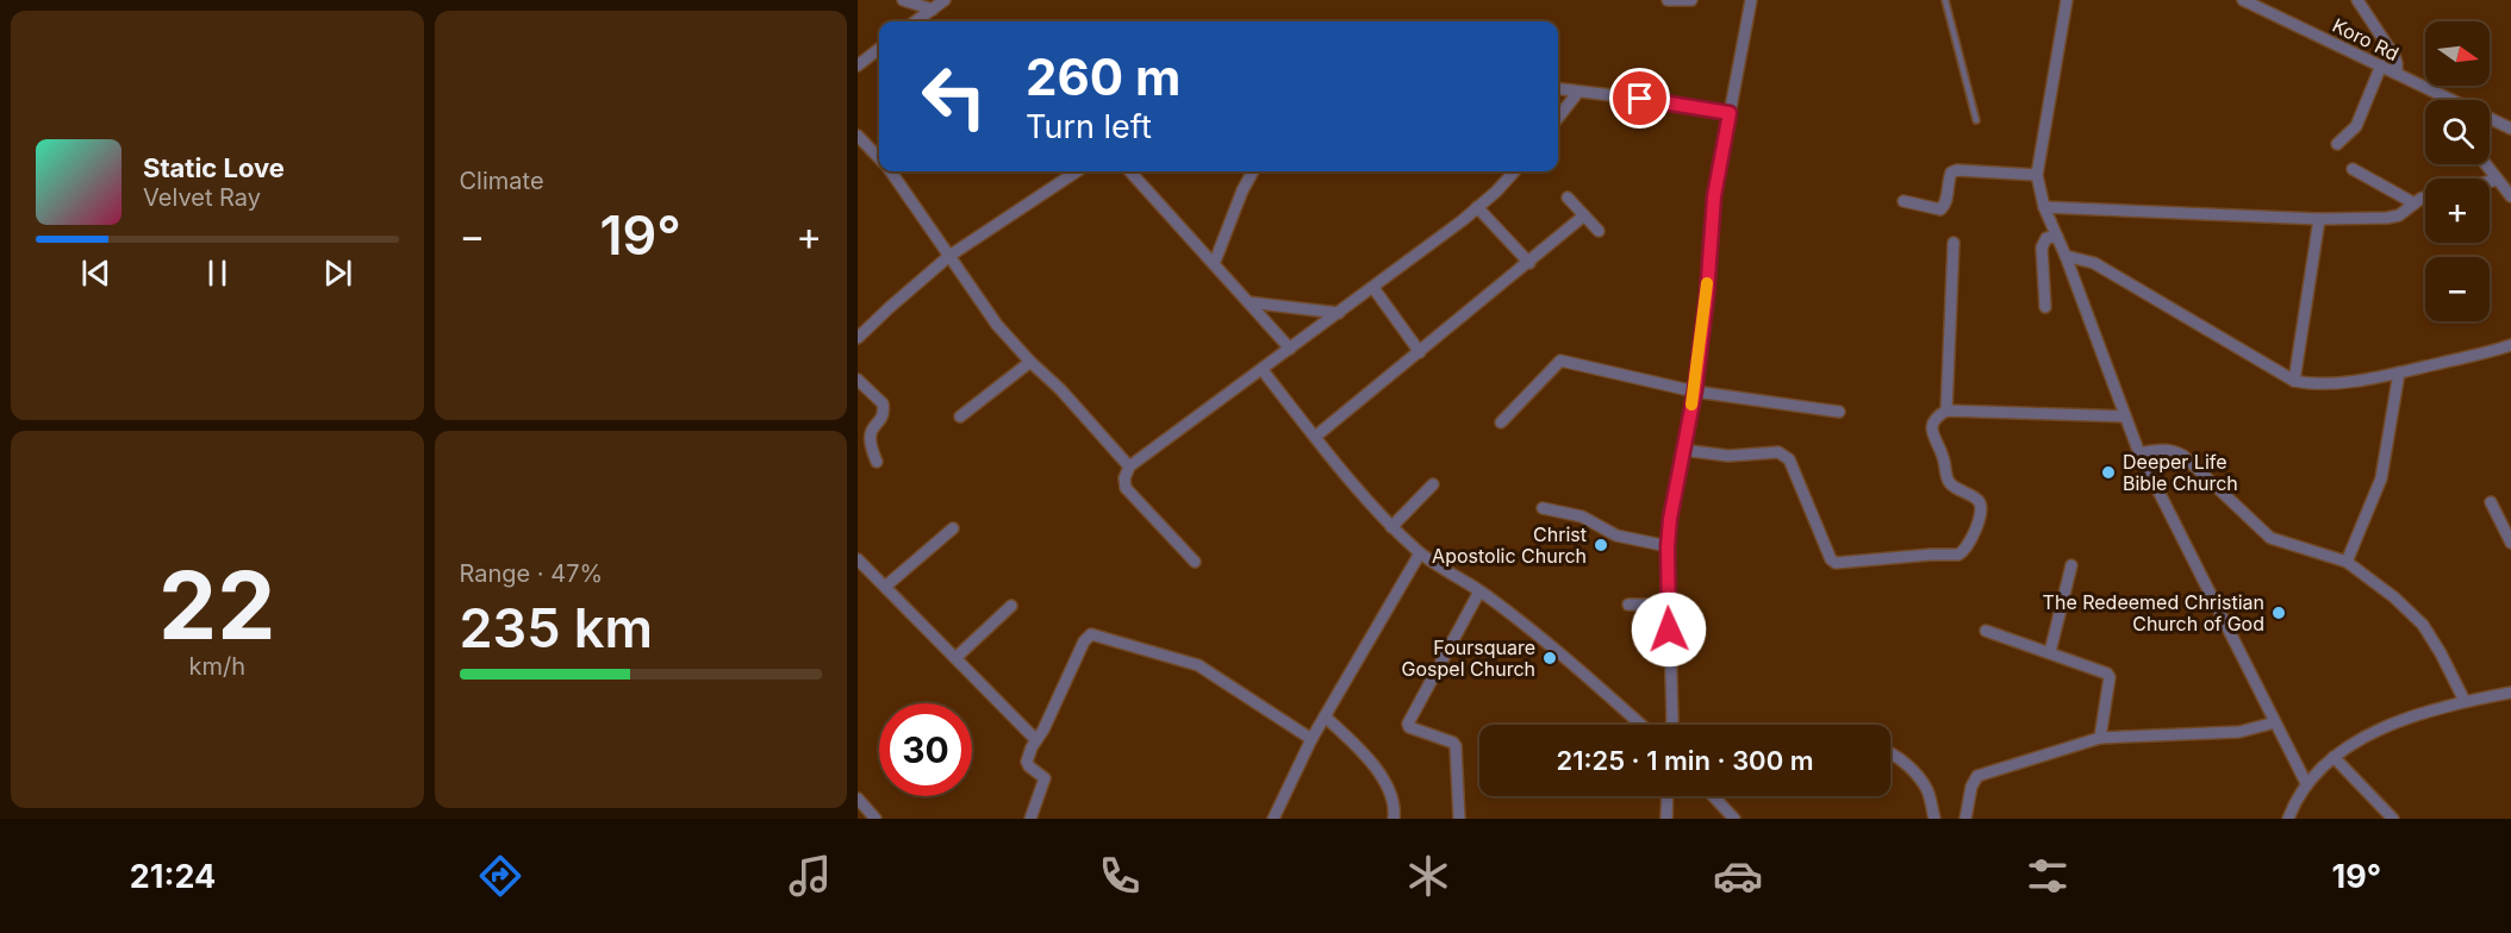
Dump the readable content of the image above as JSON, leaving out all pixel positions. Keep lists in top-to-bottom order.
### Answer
{
  "streets": {
    "street": ["Koro Rd"]
  },
  "places": [
    "Deeper Life Bible Church",
    "Christ Apostolic Church",
    "The Redeemed Christian Church of God",
    "Foursquare Gospel Church"
  ],
  "north": "right",
  "page": {
    "tile": [
      "Climate",
      ["22", "km/h"],
      ["Range · 47%", "235 km"]
    ],
    "map_buttons": ["+", "−"],
    "turn": ["260 m", "Turn left"],
    "song": ["Static Love", "Velvet Ray"],
    "heat": ["−", "19°", "+"],
    "limit": "30",
    "trip": "21:25 · 1 min · 300 m",
    "tabs": ["21:24", "19°"]
  }
}
